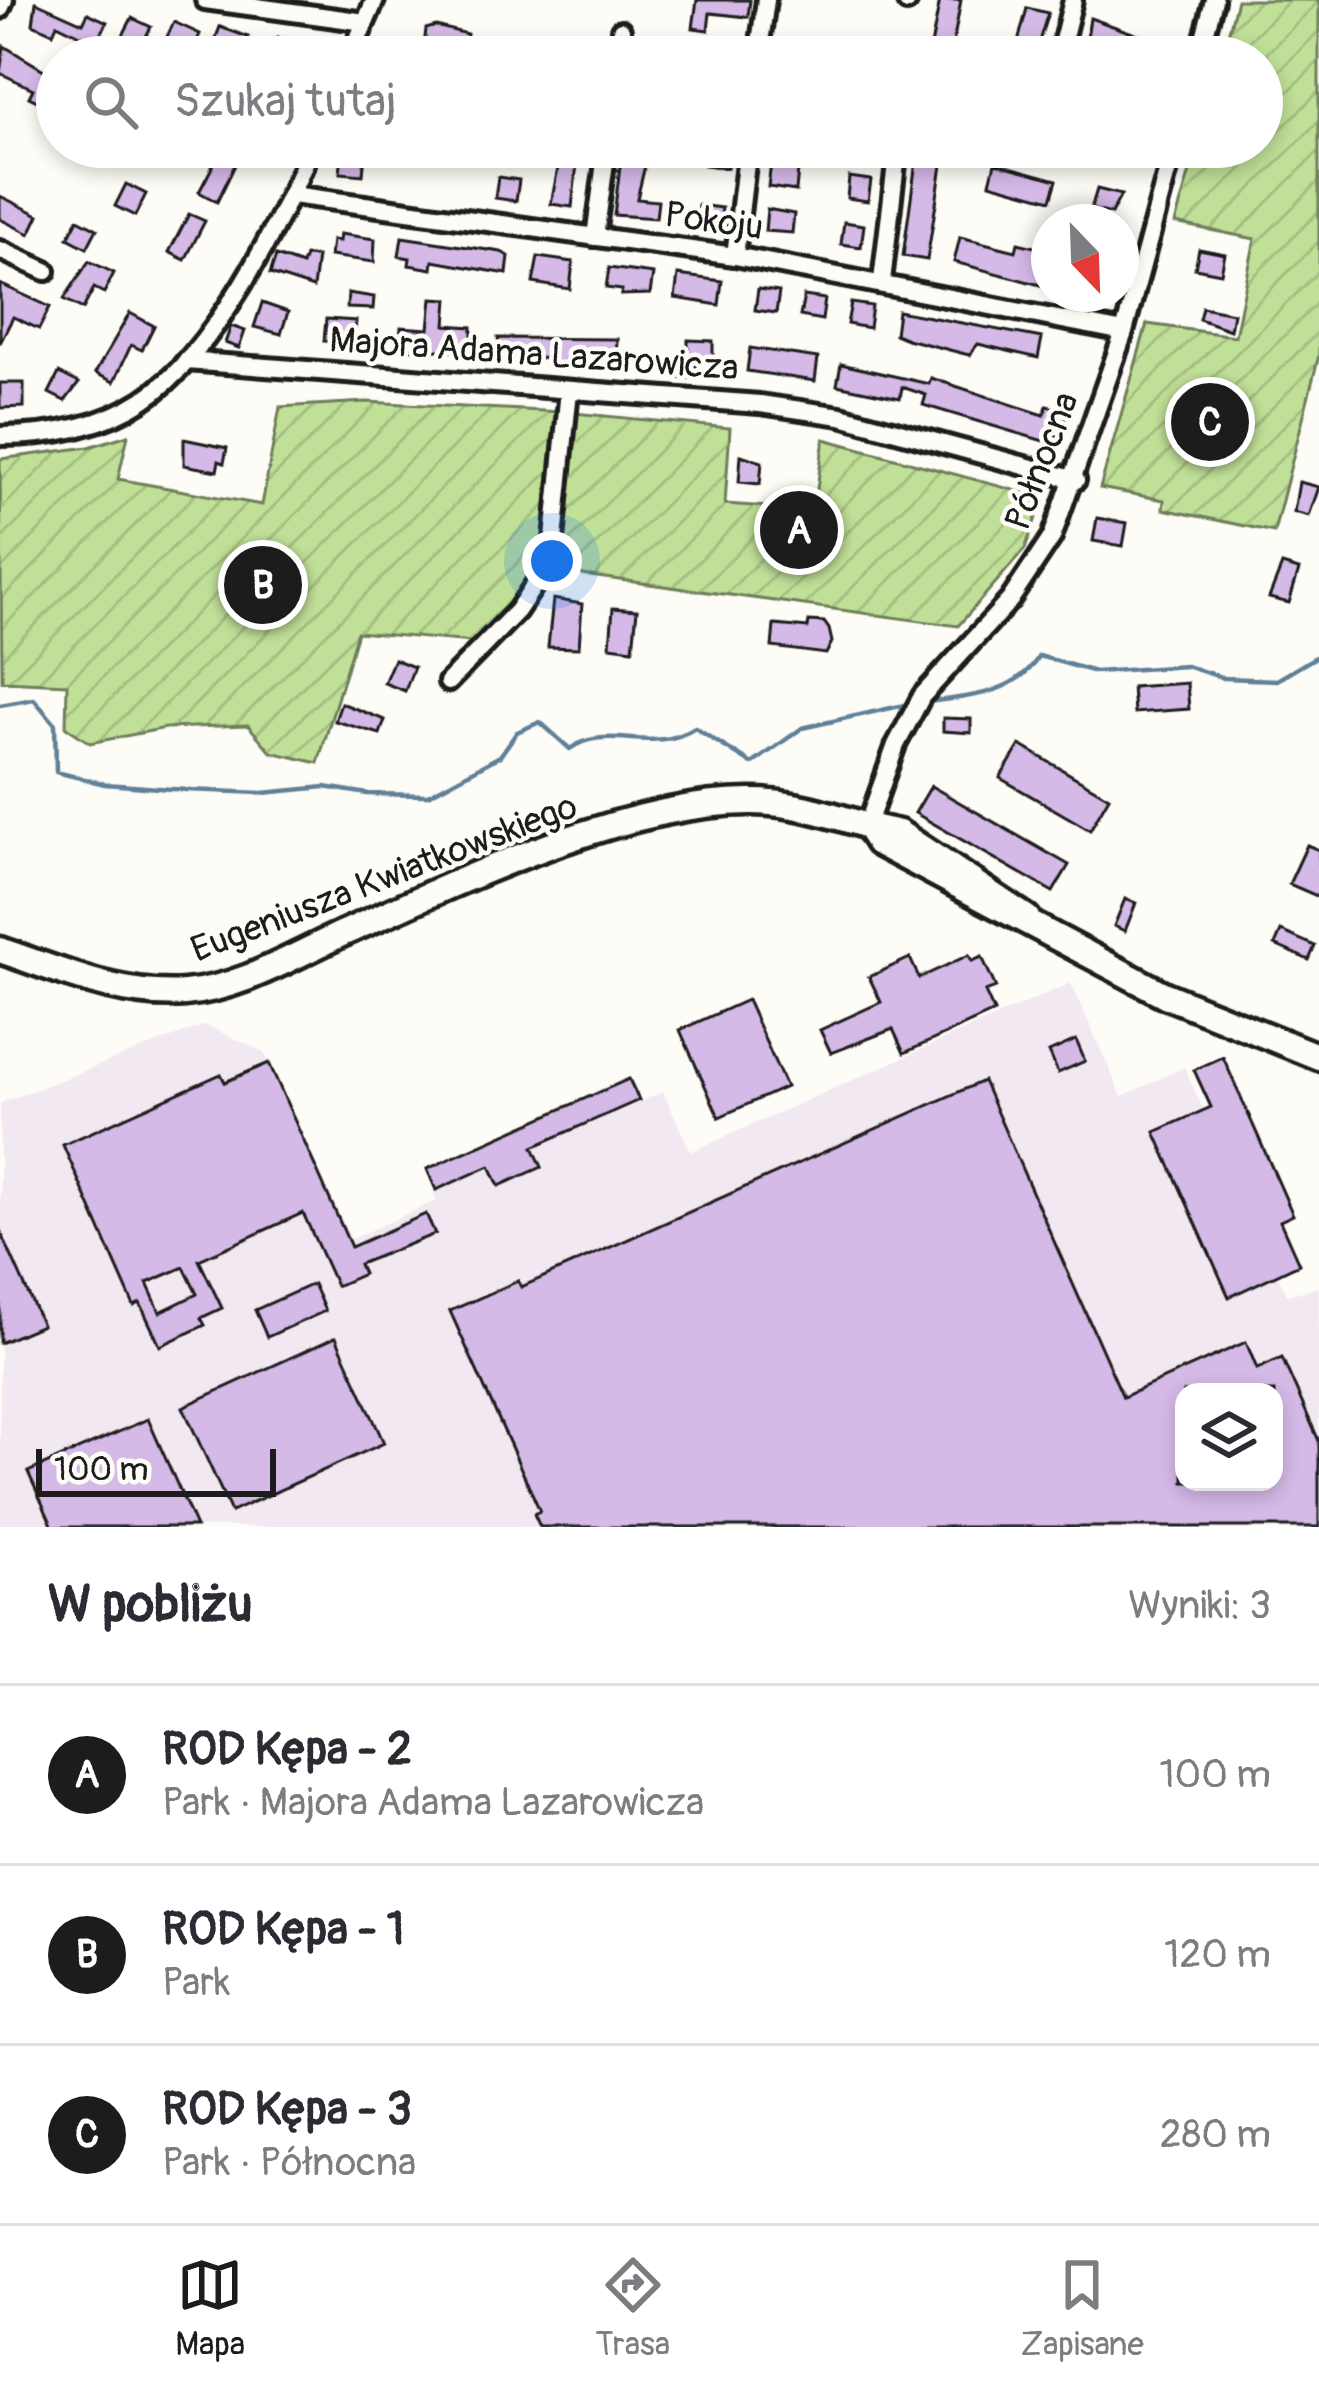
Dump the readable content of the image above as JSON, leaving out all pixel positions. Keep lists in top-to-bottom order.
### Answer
{
  "streets": {
    "street": [
      "Pokoju",
      "Majora Adama Lazarowicza",
      "Północna",
      "Eugeniusza Kwiatkowskiego"
    ]
  },
  "crossings": [
    ["Pokoju", "Północna"],
    ["Majora Adama Lazarowicza", "Północna"],
    ["Północna", "Eugeniusza Kwiatkowskiego"]
  ],
  "scale_bar": "100 m",
  "north": "bottom right",
  "page": {
    "search": "Szukaj tutaj",
    "pins": ["C", "A", "B"],
    "scale": "100 m",
    "heading": ["W pobliżu", "Wyniki: 3"],
    "list": [
      {
        "mark": "A",
        "name": "ROD Kępa - 2",
        "note": "Park · Majora Adama Lazarowicza",
        "value": "100 m"
      },
      {
        "mark": "B",
        "name": "ROD Kępa - 1",
        "note": "Park",
        "value": "120 m"
      },
      {
        "mark": "C",
        "name": "ROD Kępa - 3",
        "note": "Park · Północna",
        "value": "280 m"
      }
    ],
    "nav": ["Mapa", "Trasa", "Zapisane"]
  }
}
